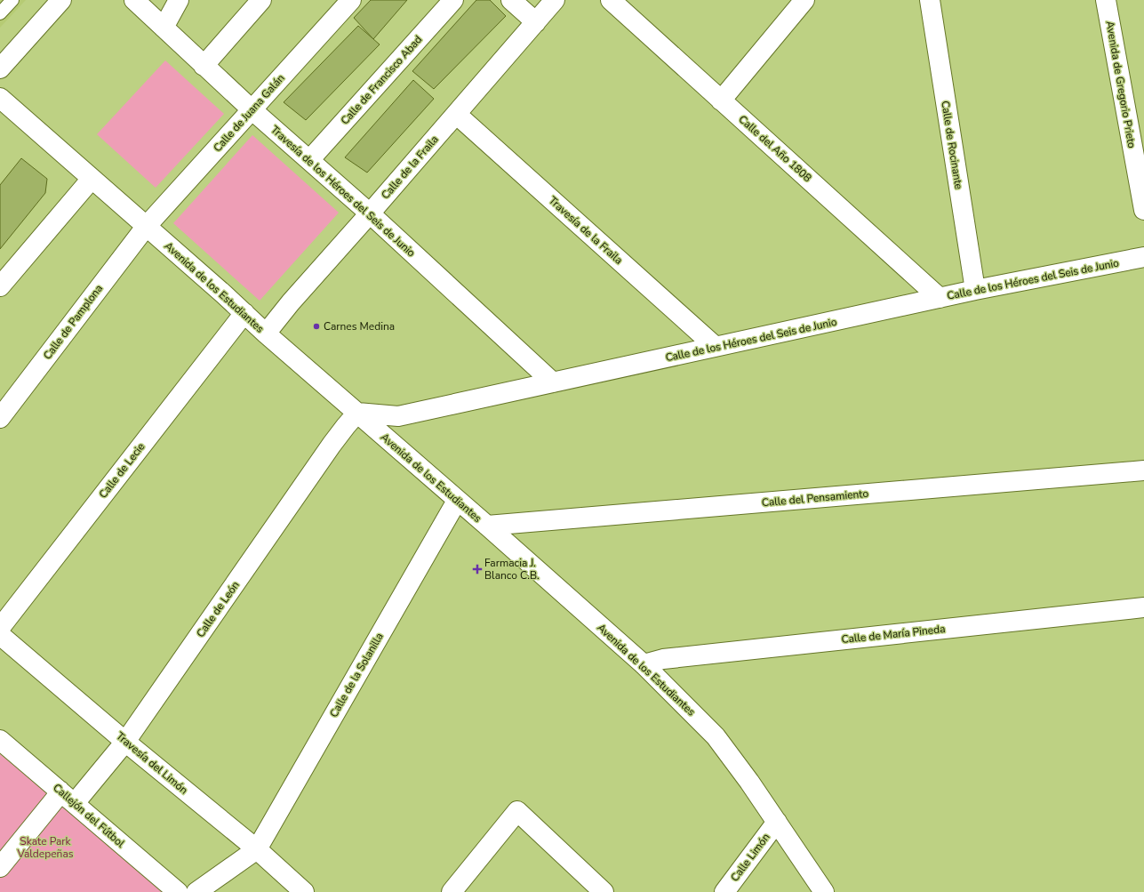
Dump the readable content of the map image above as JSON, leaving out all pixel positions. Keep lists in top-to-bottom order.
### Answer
{
  "streets": {
    "street": [
      "Calle de Francisco Abad",
      "Avenida de Gregorio Prieto",
      "Calle de Juana Galán",
      "Calle de Rocinante",
      "Calle del Año 1808",
      "Calle de la Fraila",
      "Travesía de los Héroes del Seis de Junio",
      "Travesía de la Fraila",
      "Calle de los Héroes del Seis de Junio",
      "Avenida de los Estudiantes",
      "Calle de Pamplona",
      "Calle de Lecie",
      "Calle del Pensamiento",
      "Calle de León",
      "Calle de María Pineda",
      "Calle de la Solanilla",
      "Travesía del Limón",
      "Callejón del Fútbol",
      "Calle Limón"
    ]
  },
  "crossings": [
    ["Calle de Francisco Abad", "Travesía de los Héroes del Seis de Junio"],
    ["Calle de Juana Galán", "Travesía de los Héroes del Seis de Junio"],
    ["Calle de Juana Galán", "Avenida de los Estudiantes"],
    ["Calle de Juana Galán", "Calle de Pamplona"],
    ["Calle de Rocinante", "Calle de los Héroes del Seis de Junio"],
    ["Calle del Año 1808", "Calle de los Héroes del Seis de Junio"],
    ["Calle de la Fraila", "Travesía de los Héroes del Seis de Junio"],
    ["Calle de la Fraila", "Travesía de la Fraila"],
    ["Calle de la Fraila", "Avenida de los Estudiantes"],
    ["Travesía de los Héroes del Seis de Junio", "Calle de los Héroes del Seis de Junio"],
    ["Travesía de la Fraila", "Calle de los Héroes del Seis de Junio"],
    ["Calle de los Héroes del Seis de Junio", "Avenida de los Estudiantes"],
    ["Calle de los Héroes del Seis de Junio", "Calle de León"],
    ["Avenida de los Estudiantes", "Calle de Pamplona"],
    ["Avenida de los Estudiantes", "Calle de Lecie"],
    ["Avenida de los Estudiantes", "Calle del Pensamiento"],
    ["Avenida de los Estudiantes", "Calle de León"],
    ["Avenida de los Estudiantes", "Calle de María Pineda"],
    ["Avenida de los Estudiantes", "Calle de la Solanilla"],
    ["Avenida de los Estudiantes", "Calle Limón"],
    ["Calle de León", "Travesía del Limón"],
    ["Calle de León", "Callejón del Fútbol"],
    ["Calle de la Solanilla", "Travesía del Limón"]
  ],
  "parks": ["Skate Park Valdepeñas"],
  "places": {
    "other": ["Carnes Medina"],
    "health": ["Farmacia J. Blanco C.B."]
  }
}
